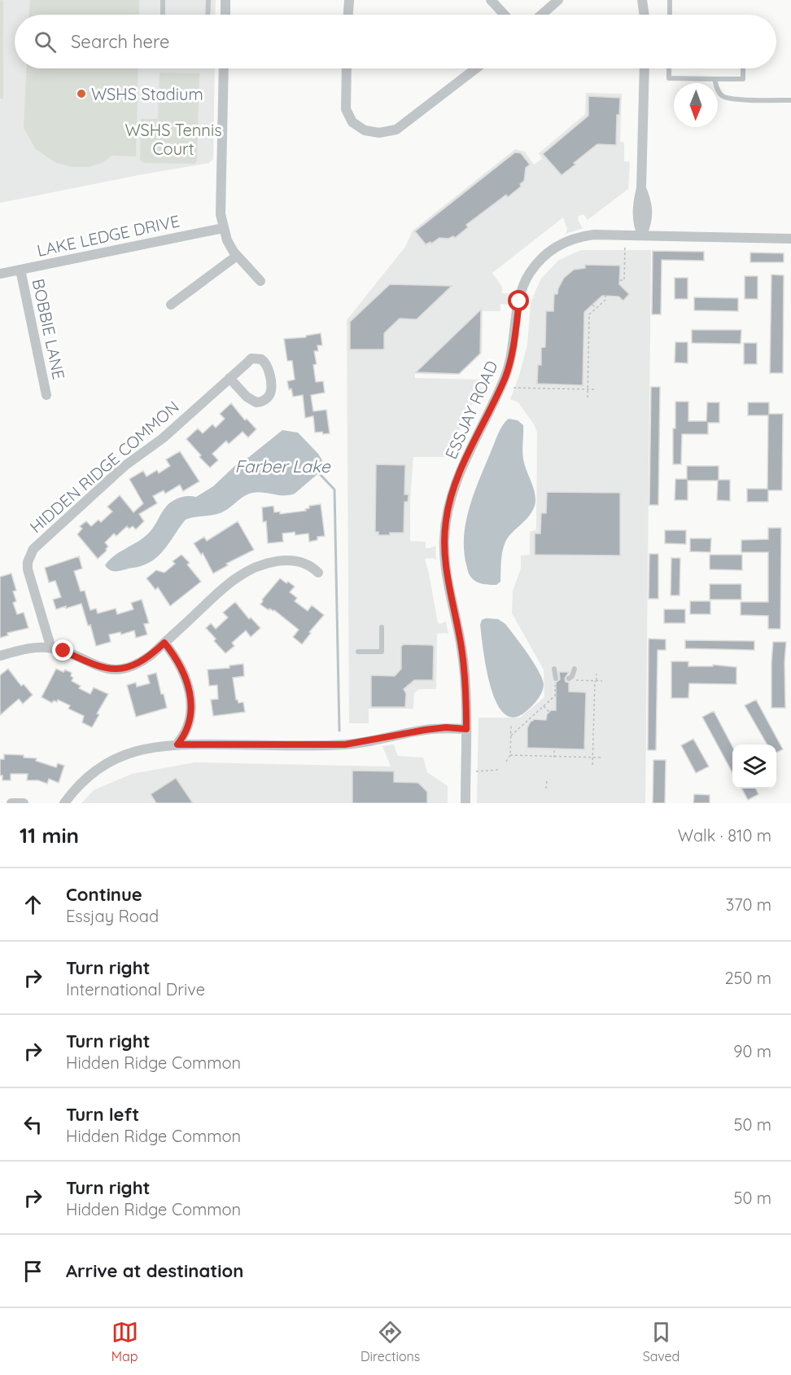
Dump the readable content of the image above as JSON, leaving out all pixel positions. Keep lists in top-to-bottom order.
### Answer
{
  "streets": {
    "street": [
      "LAKE LEDGE DRIVE",
      "BOBBIE LANE",
      "ESSJAY ROAD",
      "HIDDEN RIDGE COMMON"
    ]
  },
  "crossings": [
    ["LAKE LEDGE DRIVE", "BOBBIE LANE"]
  ],
  "water": ["Farber Lake"],
  "parks": ["WSHS Tennis Court"],
  "places": ["WSHS Stadium"],
  "north": "bottom",
  "page": {
    "search": "Search here",
    "heading": ["11 min", "Walk · 810 m"],
    "list": [
      ["Continue", "Essjay Road", "370 m"],
      ["Turn right", "International Drive", "250 m"],
      ["Turn right", "Hidden Ridge Common", "90 m"],
      ["Turn left", "Hidden Ridge Common", "50 m"],
      ["Turn right", "Hidden Ridge Common", "50 m"],
      "Arrive at destination"
    ],
    "nav": ["Map", "Directions", "Saved"]
  }
}
